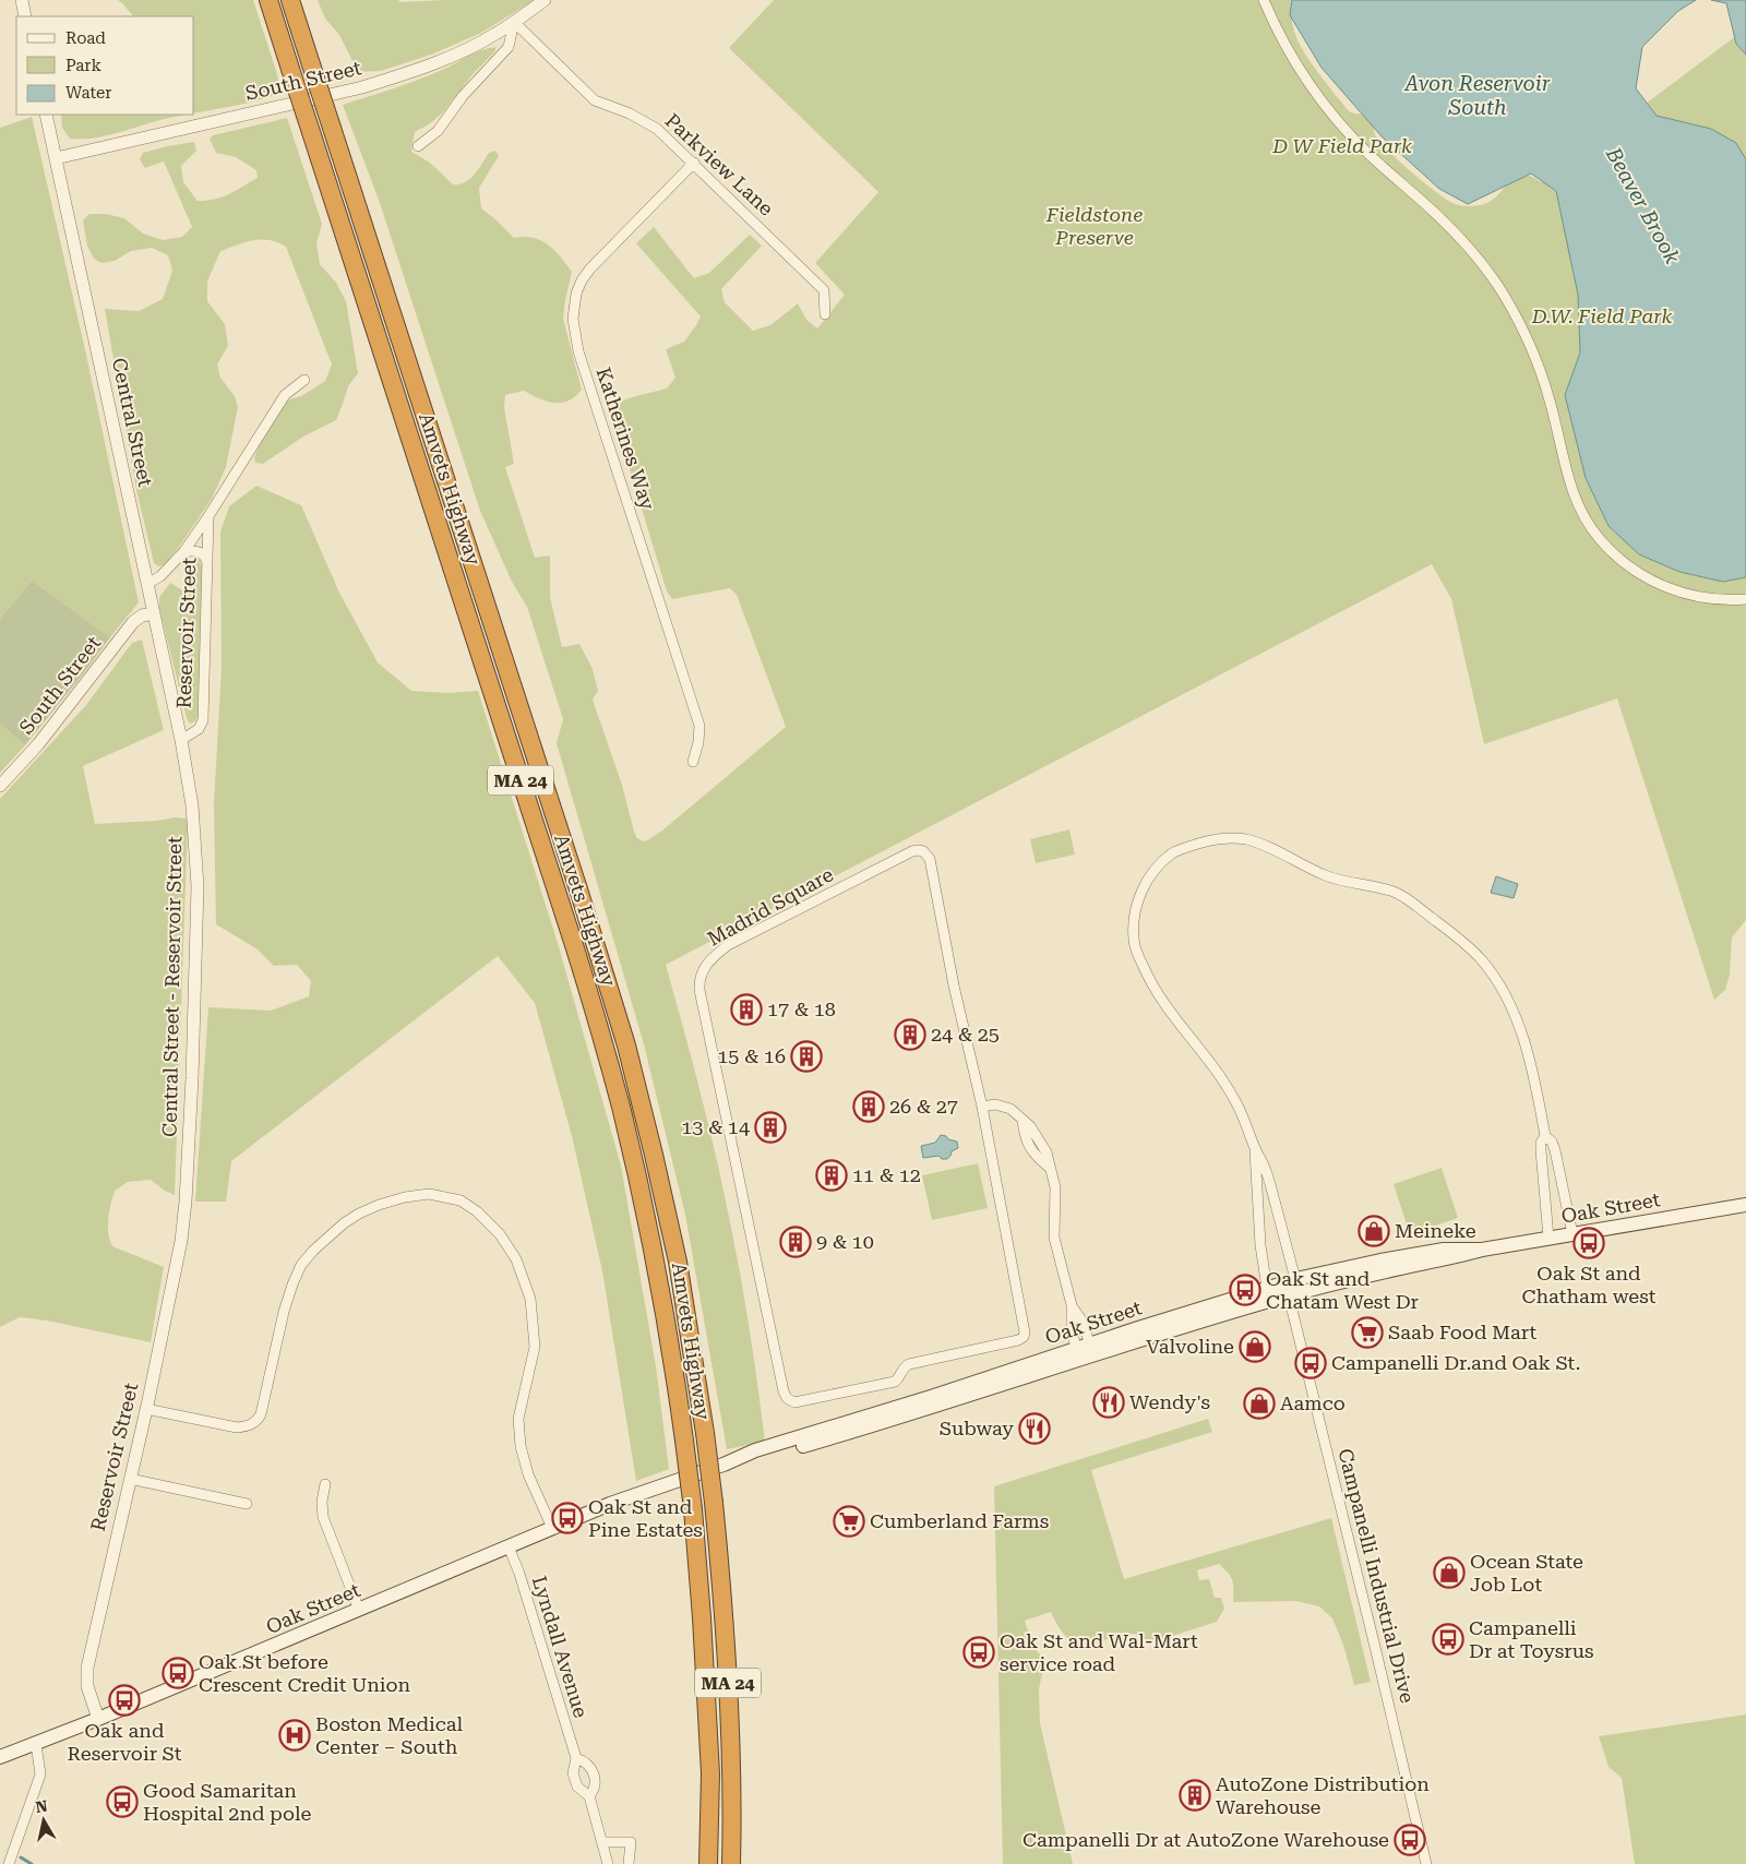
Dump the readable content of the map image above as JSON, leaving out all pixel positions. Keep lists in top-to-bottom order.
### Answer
{
  "streets": {
    "highway": ["Amvets Highway", "MA 24"],
    "main road": ["Oak Street"],
    "street": [
      "South Street",
      "Parkview Lane",
      "Central Street",
      "Katherines Way",
      "Reservoir Street",
      "Madrid Square",
      "Central Street - Reservoir Street",
      "Campanelli Industrial Drive",
      "Lyndall Avenue"
    ]
  },
  "crossings": [
    ["South Street", "Parkview Lane"],
    ["South Street", "Central Street"],
    ["Parkview Lane", "Katherines Way"],
    ["Central Street", "Reservoir Street"],
    ["Central Street", "Central Street - Reservoir Street"],
    ["Reservoir Street", "Central Street - Reservoir Street"],
    ["Reservoir Street", "Oak Street"],
    ["Oak Street", "Campanelli Industrial Drive"],
    ["Oak Street", "Lyndall Avenue"]
  ],
  "water": ["Avon Reservoir South", "Beaver Brook"],
  "parks": ["D W Field Park", "Fieldstone Preserve", "D.W. Field Park"],
  "places": {
    "building": [
      "17 & 18",
      "24 & 25",
      "15 & 16",
      "26 & 27",
      "13 & 14",
      "11 & 12",
      "9 & 10",
      "AutoZone Distribution Warehouse"
    ],
    "shop": [
      "Meineke",
      "Valvoline",
      "Aamco",
      "Ocean State Job Lot"
    ],
    "bus stop": [
      "Oak St and Chatham west",
      "Oak St and Chatam West Dr",
      "Campanelli Dr.and Oak St.",
      "Oak St and Pine Estates",
      "Campanelli Dr at Toysrus",
      "Oak St and Wal-Mart service road",
      "Oak St before Crescent Credit Union",
      "Oak and Reservoir St",
      "Good Samaritan Hospital 2nd pole",
      "Campanelli Dr at AutoZone Warehouse"
    ],
    "supermarket": ["Saab Food Mart", "Cumberland Farms"],
    "restaurant": ["Wendy's", "Subway"],
    "hospital": ["Boston Medical Center – South"]
  },
  "legend": ["Road", "Park", "Water"],
  "north": "top"
}
